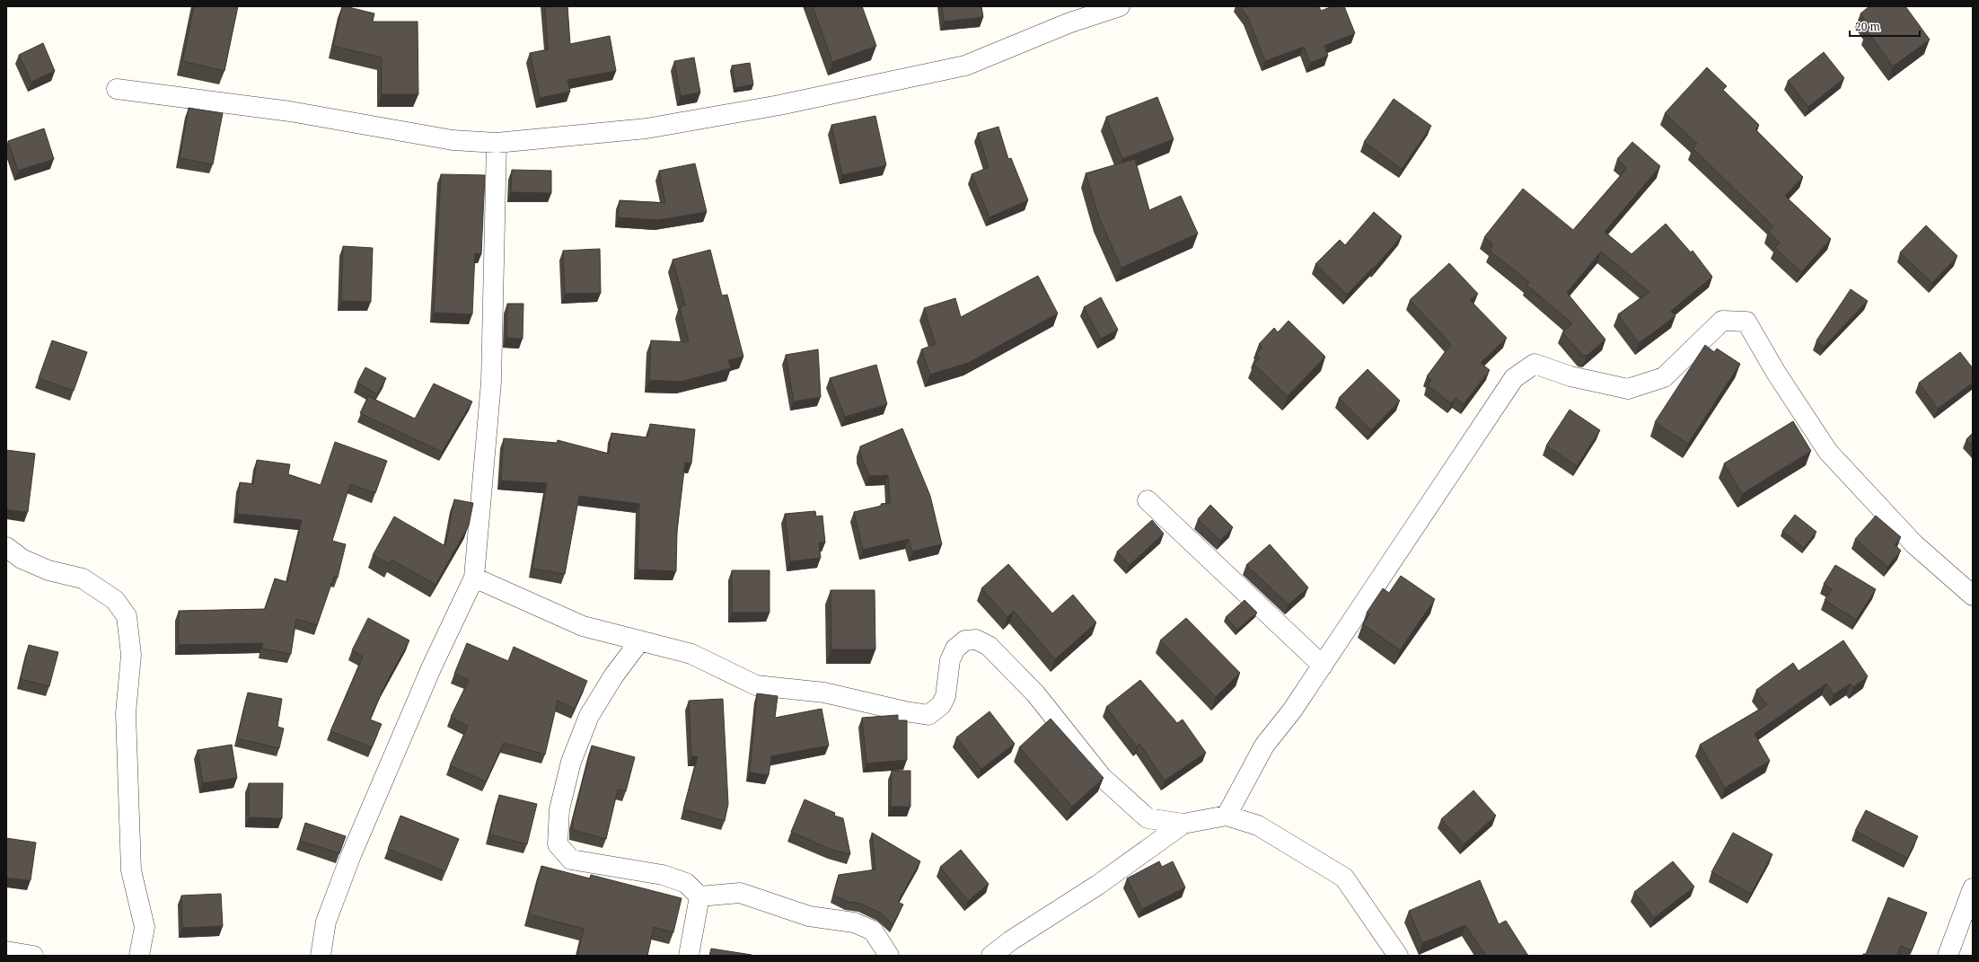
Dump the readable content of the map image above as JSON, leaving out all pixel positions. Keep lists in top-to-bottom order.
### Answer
{
  "scale_bar": "20 m"
}
